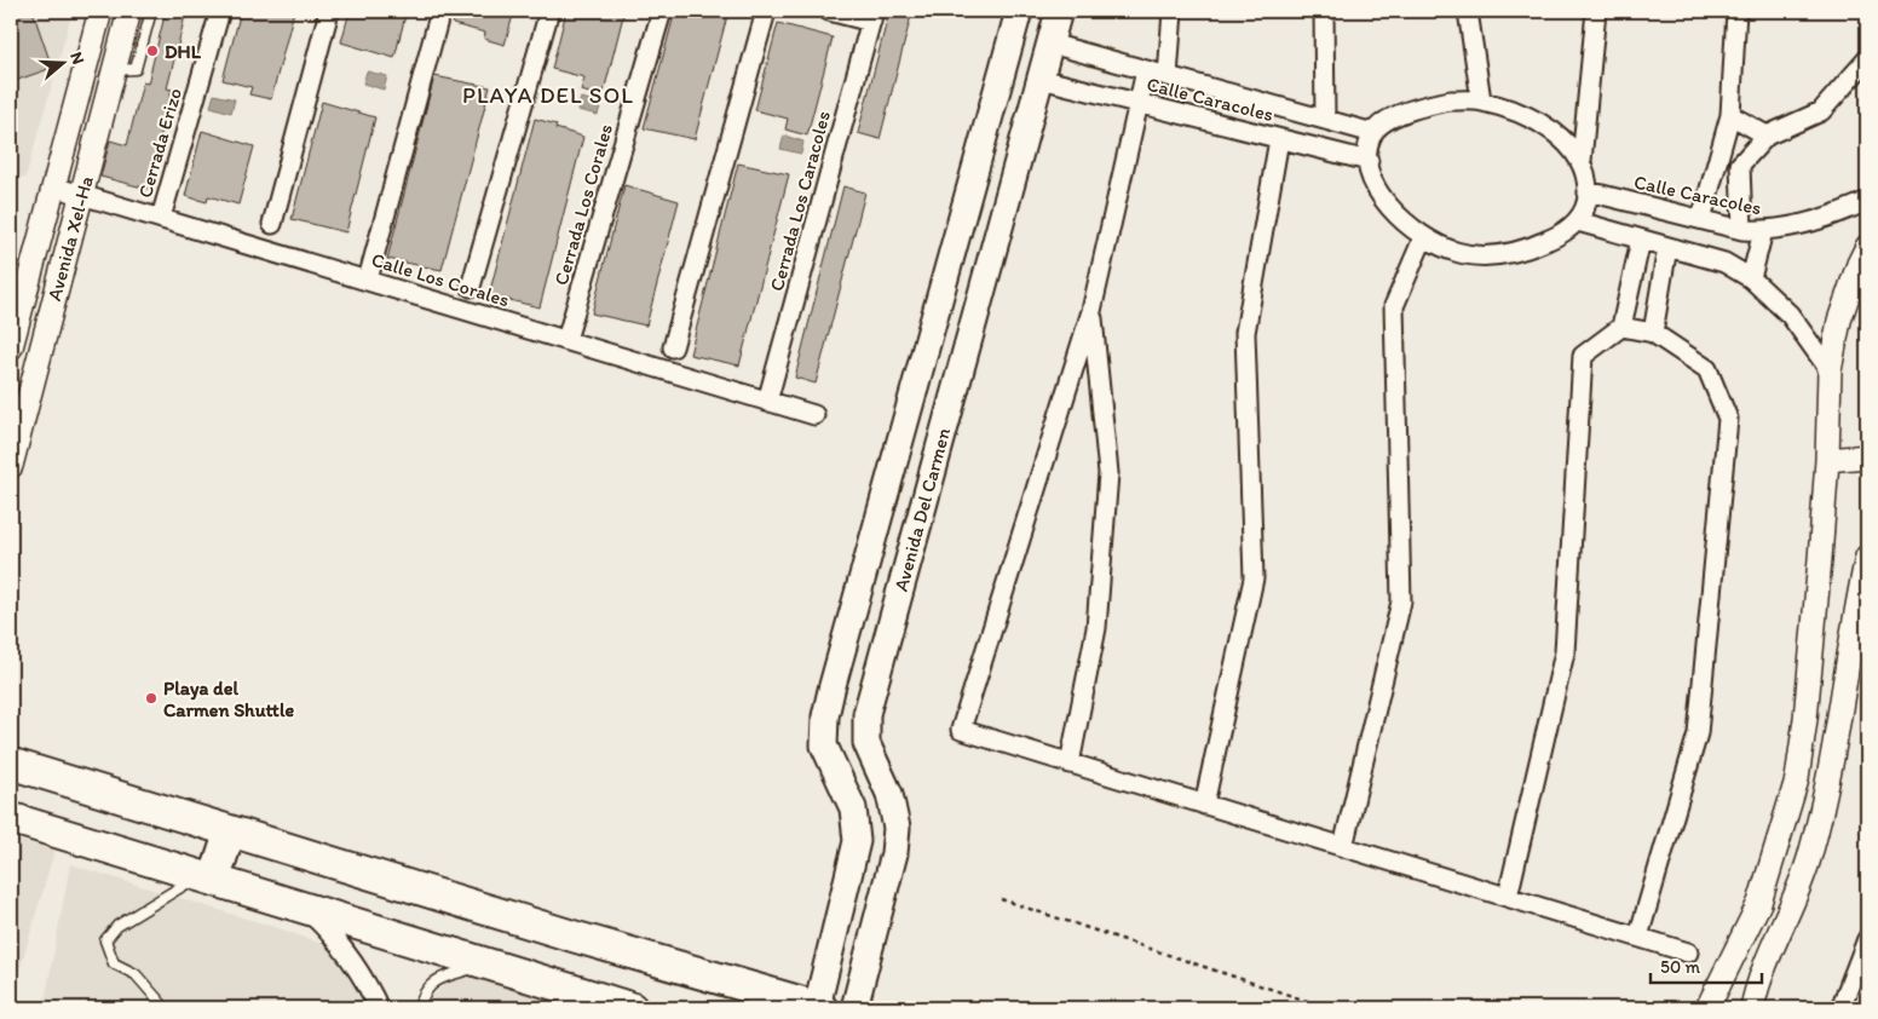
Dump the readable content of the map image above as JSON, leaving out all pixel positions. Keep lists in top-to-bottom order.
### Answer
{
  "streets": {
    "main road": ["Avenida Del Carmen"],
    "street": [
      "Calle Caracoles",
      "Cerrada Erizo",
      "Cerrada Los Caracoles",
      "Cerrada Los Corales",
      "Avenida Xel-Ha",
      "Calle Los Corales"
    ]
  },
  "crossings": [
    ["Calle Caracoles", "Avenida Del Carmen"],
    ["Cerrada Erizo", "Calle Los Corales"],
    ["Cerrada Los Caracoles", "Calle Los Corales"],
    ["Cerrada Los Corales", "Calle Los Corales"],
    ["Avenida Xel-Ha", "Calle Los Corales"]
  ],
  "districts": ["PLAYA DEL SOL"],
  "places": ["DHL", "Playa del Carmen Shuttle"],
  "scale_bar": "50 m",
  "north": "right"
}
